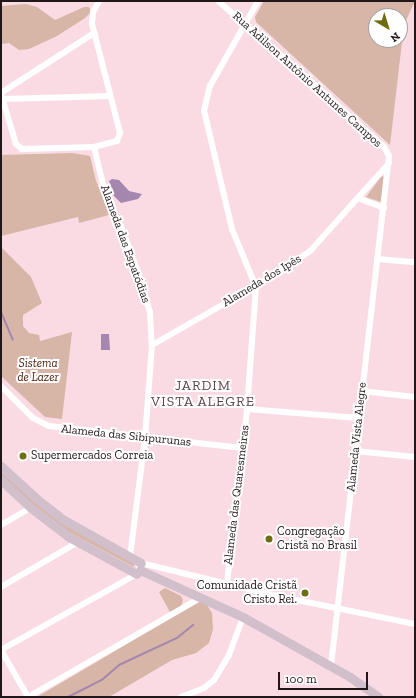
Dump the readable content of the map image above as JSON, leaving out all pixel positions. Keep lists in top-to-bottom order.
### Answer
{
  "streets": {
    "street": [
      "Rua Adilson Antônio Antunes Campos",
      "Alameda das Espatódias",
      "Alameda dos Ipês",
      "Alameda das Sibipurunas",
      "Alameda Vista Alegre",
      "Alameda das Quaresmeiras"
    ]
  },
  "crossings": [
    ["Rua Adilson Antônio Antunes Campos", "Alameda dos Ipês"],
    ["Rua Adilson Antônio Antunes Campos", "Alameda Vista Alegre"],
    ["Alameda das Espatódias", "Alameda dos Ipês"],
    ["Alameda das Espatódias", "Alameda das Sibipurunas"],
    ["Alameda dos Ipês", "Alameda Vista Alegre"],
    ["Alameda dos Ipês", "Alameda das Quaresmeiras"],
    ["Alameda das Sibipurunas", "Alameda das Quaresmeiras"]
  ],
  "districts": ["JARDIM VISTA ALEGRE"],
  "parks": ["Sistema de Lazer"],
  "places": ["Supermercados Correia", "Congregação Cristã no Brasil", "Comunidade Cristã Cristo Rei."],
  "scale_bar": "100 m",
  "north": "bottom right"
}
